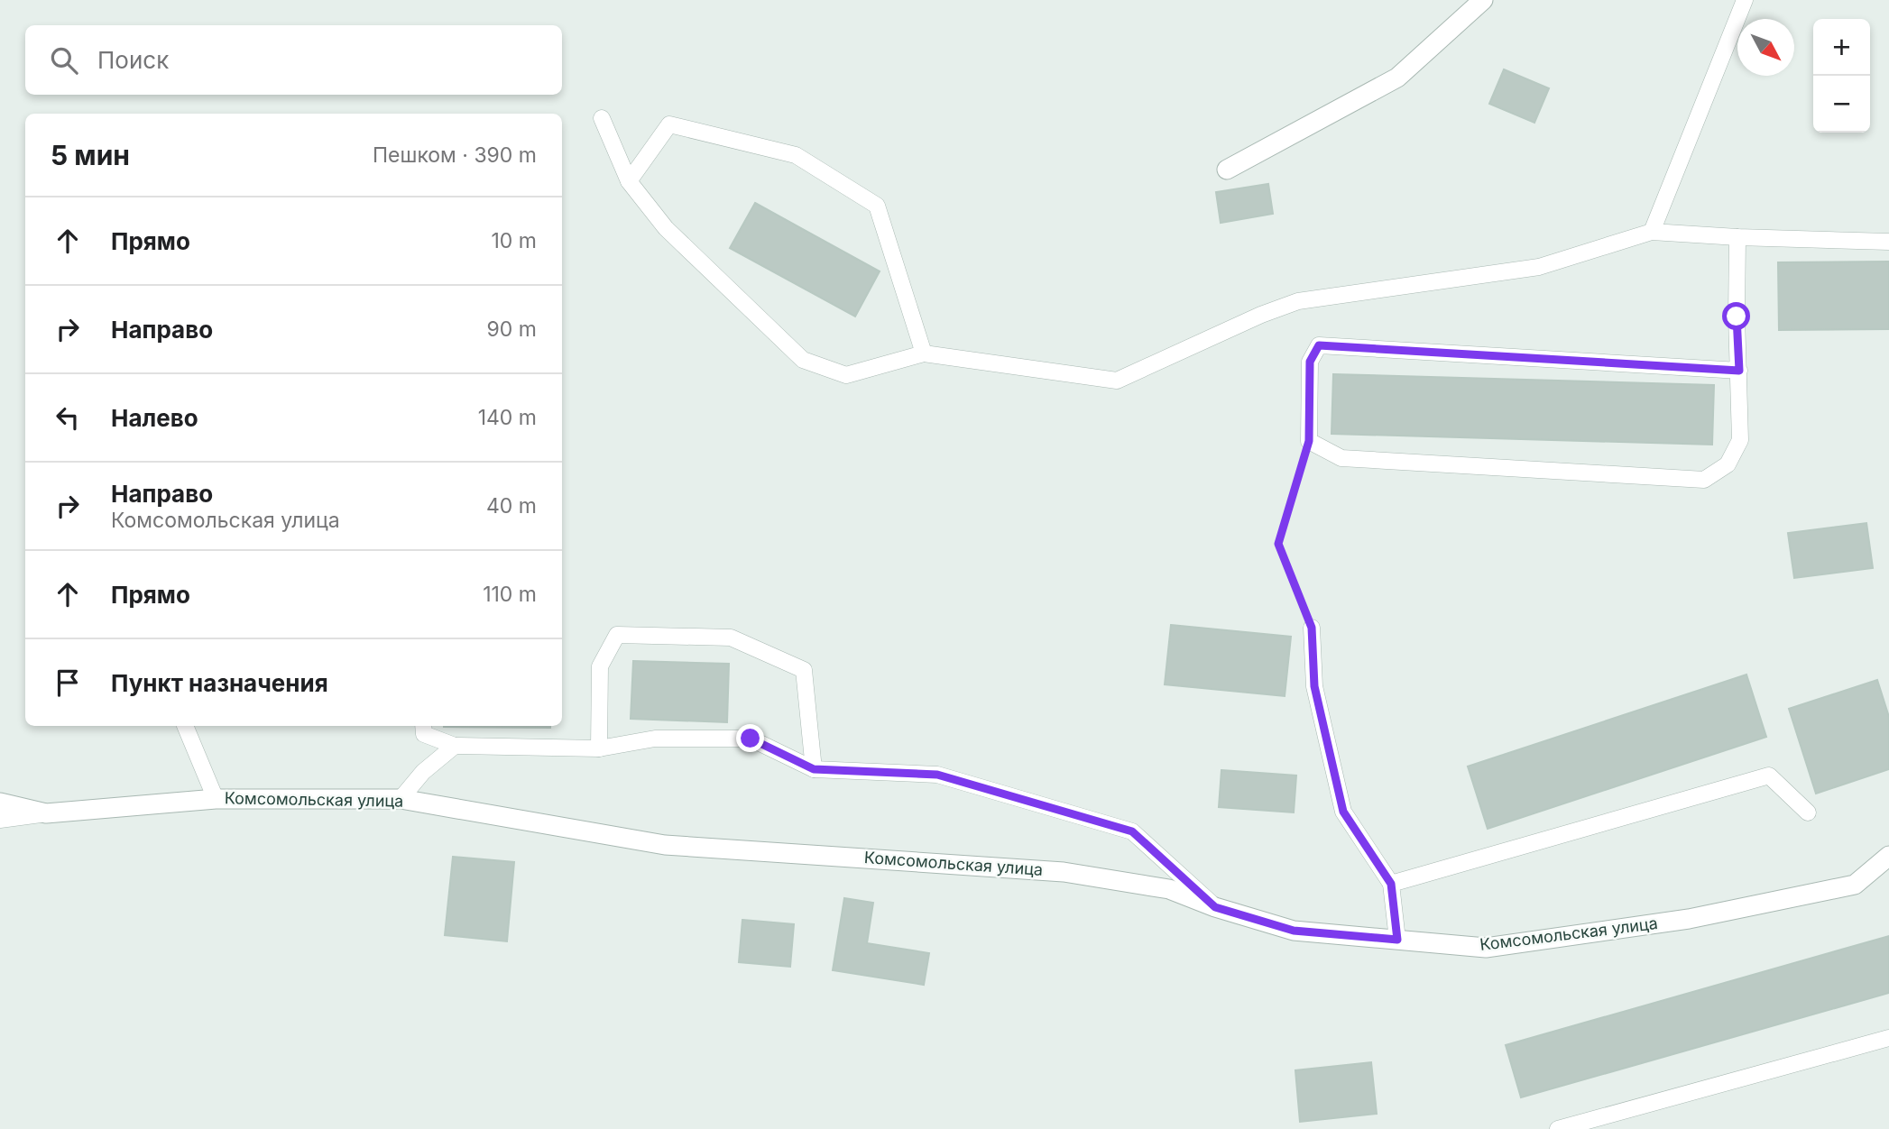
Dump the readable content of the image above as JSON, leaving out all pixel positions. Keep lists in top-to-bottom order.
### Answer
{
  "streets": {
    "street": ["Комсомольская улица"]
  },
  "north": "bottom right",
  "page": {
    "map_buttons": ["+", "−"],
    "search": "Поиск",
    "heading": ["5 мин", "Пешком · 390 m"],
    "list": [
      ["Прямо", "10 m"],
      ["Направо", "90 m"],
      ["Налево", "140 m"],
      ["Направо", "Комсомольская улица", "40 m"],
      ["Прямо", "110 m"],
      "Пункт назначения"
    ]
  }
}
